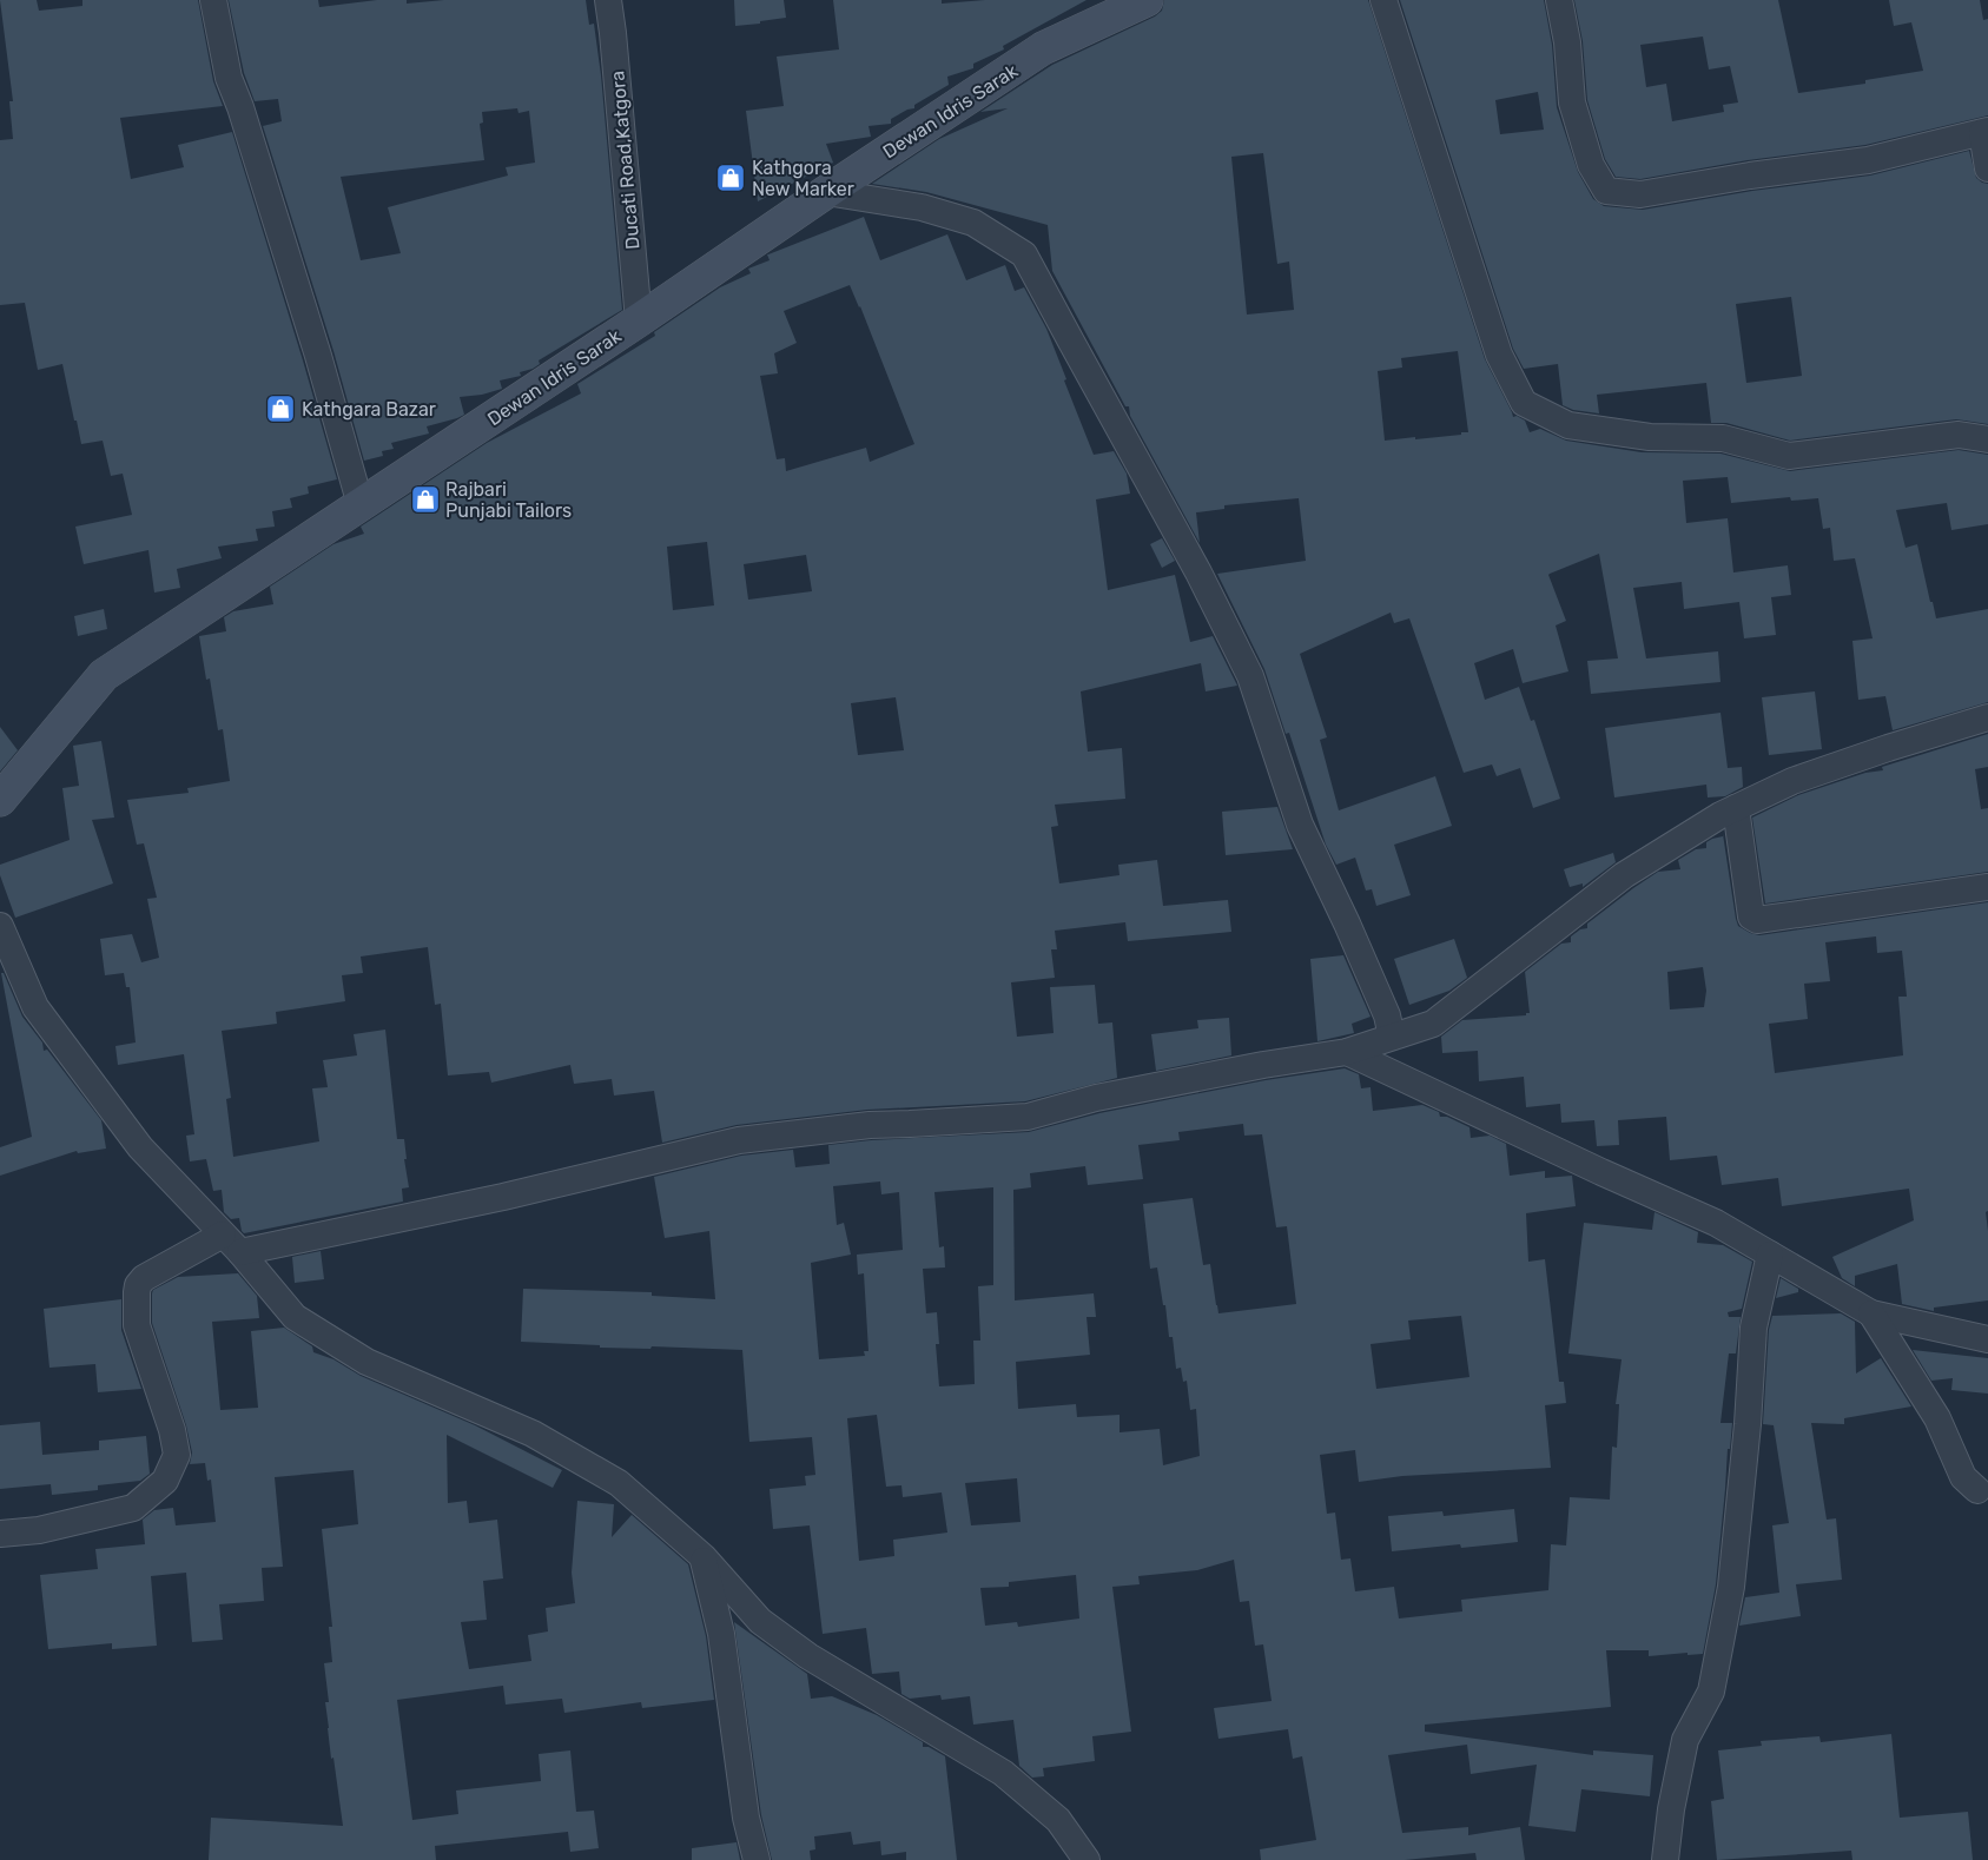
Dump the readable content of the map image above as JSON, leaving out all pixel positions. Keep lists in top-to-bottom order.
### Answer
{
  "streets": {
    "main road": ["Dewan Idris Sarak"],
    "street": ["Ducati Road,Katgora"]
  },
  "crossings": [
    ["Dewan Idris Sarak", "Ducati Road,Katgora"]
  ],
  "places": {
    "shop": ["Kathgora New Marker", "Kathgara Bazar", "Rajbari Punjabi Tailors"]
  }
}
